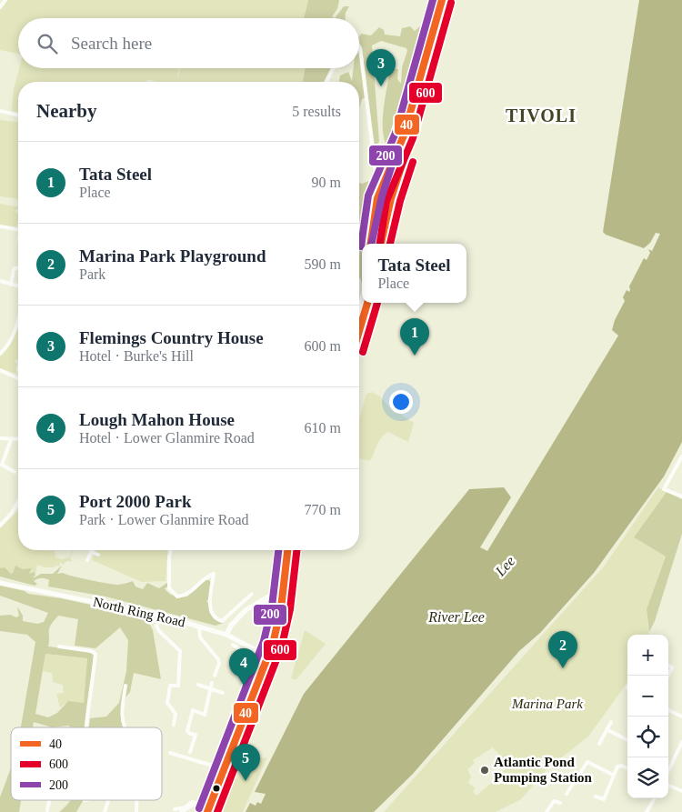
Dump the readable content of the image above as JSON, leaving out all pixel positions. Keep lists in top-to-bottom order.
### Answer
{
  "streets": {
    "main road": ["North Ring Road"]
  },
  "districts": ["TIVOLI"],
  "water": ["Lee", "River Lee"],
  "parks": ["Marina Park"],
  "places": ["Atlantic Pond Pumping Station"],
  "lines": ["transit line 40", "transit line 200", "transit line 600"],
  "legend": ["40", "600", "200"],
  "page": {
    "search": "Search here",
    "pins": [
      "3",
      "1",
      "2",
      "4",
      "5"
    ],
    "heading": ["Nearby", "5 results"],
    "list": [
      {
        "mark": "1",
        "name": "Tata Steel",
        "note": "Place",
        "value": "90 m"
      },
      {
        "mark": "2",
        "name": "Marina Park Playground",
        "note": "Park",
        "value": "590 m"
      },
      {
        "mark": "3",
        "name": "Flemings Country House",
        "note": "Hotel · Burke's Hill",
        "value": "600 m"
      },
      {
        "mark": "4",
        "name": "Lough Mahon House",
        "note": "Hotel · Lower Glanmire Road",
        "value": "610 m"
      },
      {
        "mark": "5",
        "name": "Port 2000 Park",
        "note": "Park · Lower Glanmire Road",
        "value": "770 m"
      }
    ],
    "popup": ["Tata Steel", "Place"],
    "map_buttons": ["+", "−"]
  }
}
